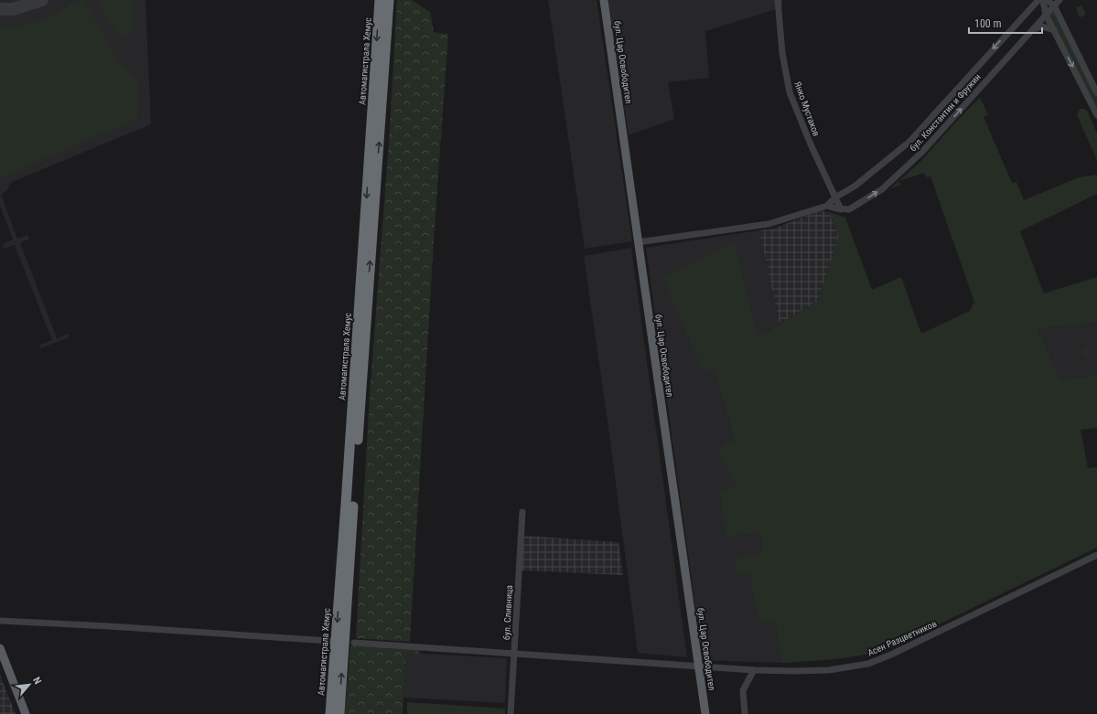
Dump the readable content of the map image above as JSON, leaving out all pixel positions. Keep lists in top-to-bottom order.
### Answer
{
  "streets": {
    "highway": ["Автомагистрала Хемус"],
    "main road": ["бул. Цар Освободител"],
    "street": [
      "Янко Мустаков",
      "бул. Константин и Фружин",
      "бул. Сливница",
      "Асен Разцветников"
    ]
  },
  "crossings": [
    ["бул. Цар Освободител", "бул. Константин и Фружин"],
    ["бул. Цар Освободител", "Асен Разцветников"],
    ["Янко Мустаков", "бул. Константин и Фружин"],
    ["бул. Сливница", "Асен Разцветников"]
  ],
  "scale_bar": "100 m",
  "north": "top right"
}
